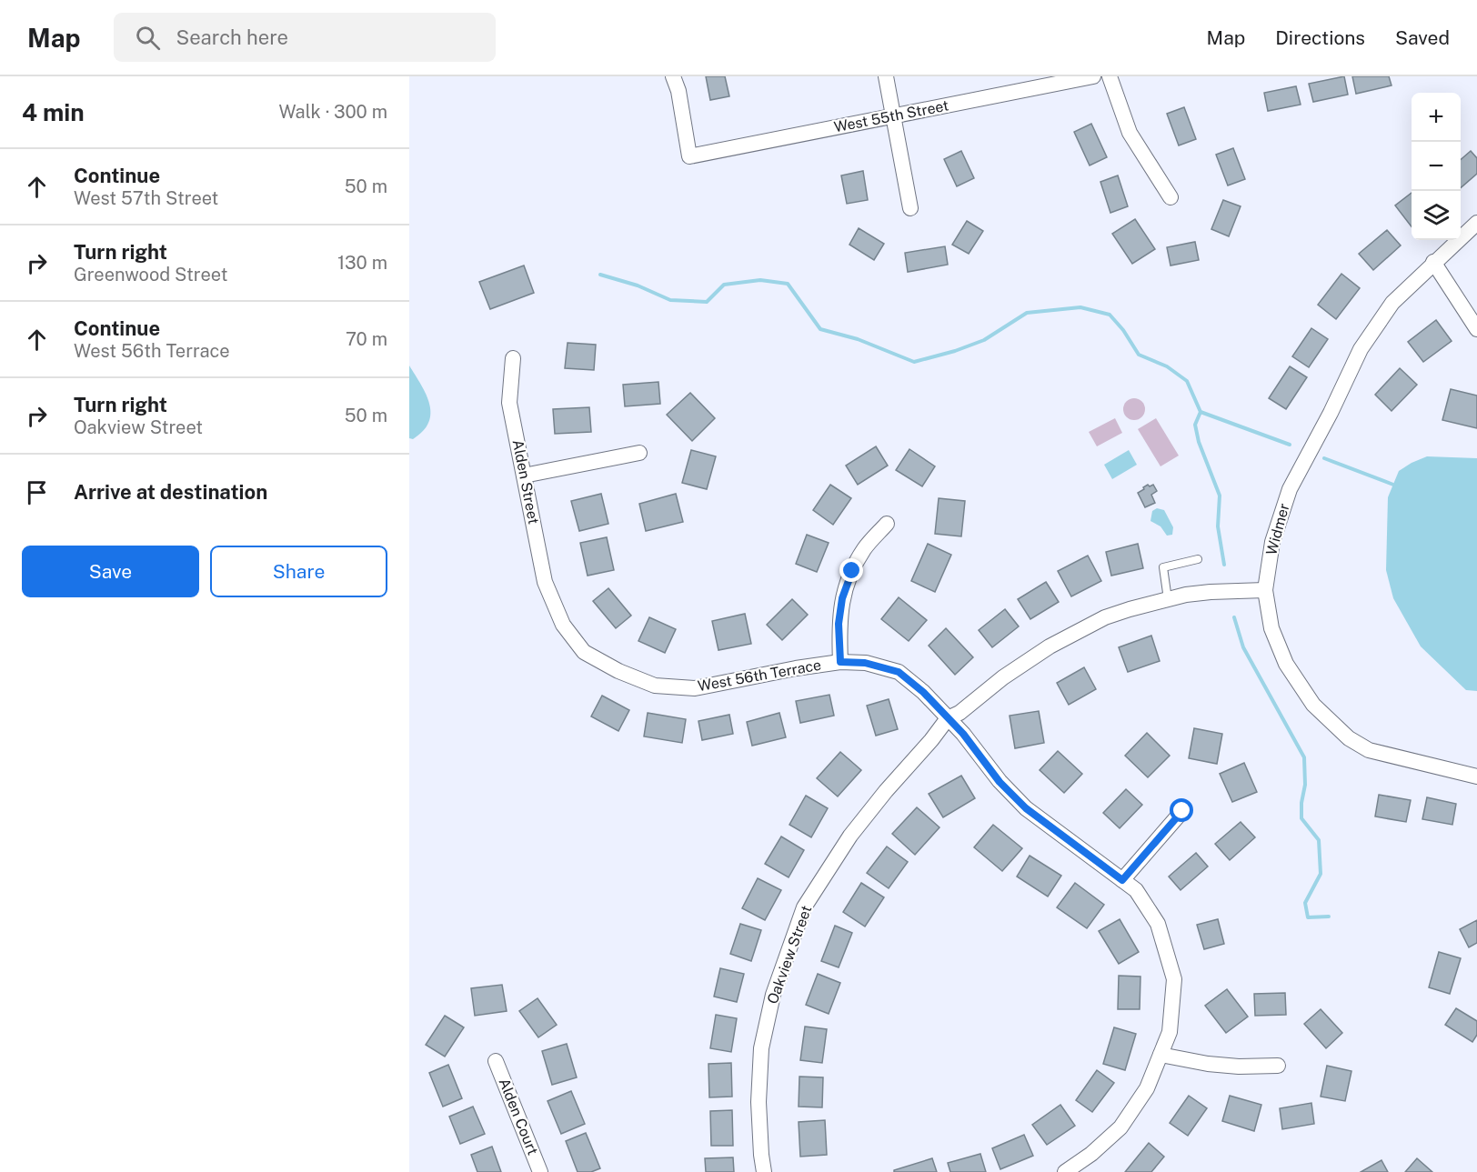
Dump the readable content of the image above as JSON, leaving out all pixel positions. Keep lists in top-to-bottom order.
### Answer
{
  "streets": {
    "street": [
      "West 55th Street",
      "Alden Street",
      "Widmer",
      "West 56th Terrace",
      "Oakview Street",
      "Alden Court"
    ]
  },
  "crossings": [
    ["Alden Street", "West 56th Terrace"],
    ["West 56th Terrace", "Oakview Street"]
  ],
  "page": {
    "header": "Map",
    "search": "Search here",
    "nav": ["Map", "Directions", "Saved"],
    "heading": ["4 min", "Walk · 300 m"],
    "map_buttons": ["+", "−"],
    "list": [
      ["Continue", "West 57th Street", "50 m"],
      ["Turn right", "Greenwood Street", "130 m"],
      ["Continue", "West 56th Terrace", "70 m"],
      ["Turn right", "Oakview Street", "50 m"],
      "Arrive at destination"
    ],
    "buttons": ["Save", "Share"]
  }
}
